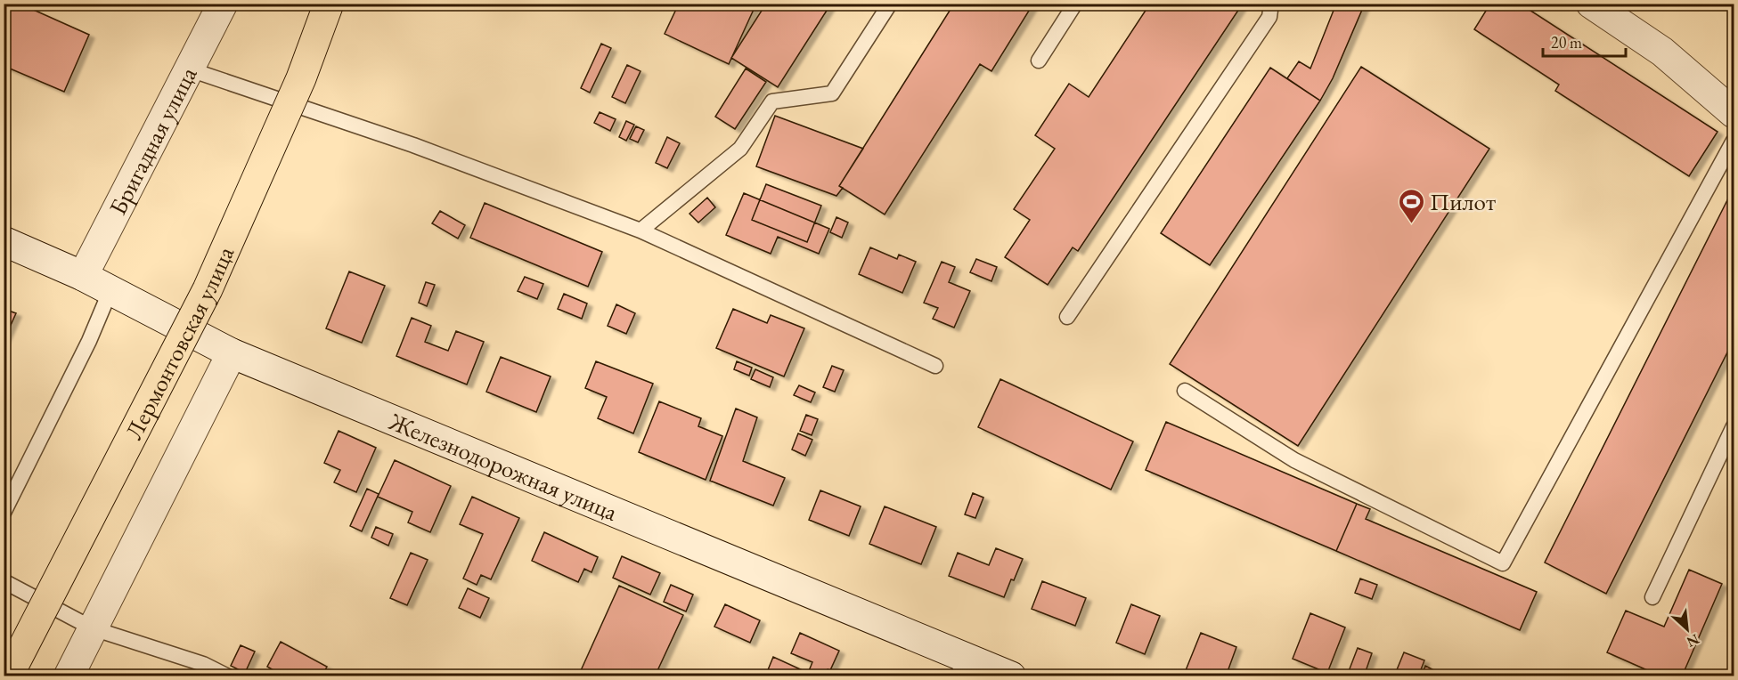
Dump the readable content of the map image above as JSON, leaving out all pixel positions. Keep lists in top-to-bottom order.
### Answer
{
  "streets": {
    "main road": ["Лермонтовская улица"],
    "street": ["Бригадная улица", "Железнодорожная улица"]
  },
  "crossings": [
    ["Бригадная улица", "Железнодорожная улица"]
  ],
  "places": {
    "sports": ["Пилот"]
  },
  "scale_bar": "20 m",
  "north": "bottom right"
}
